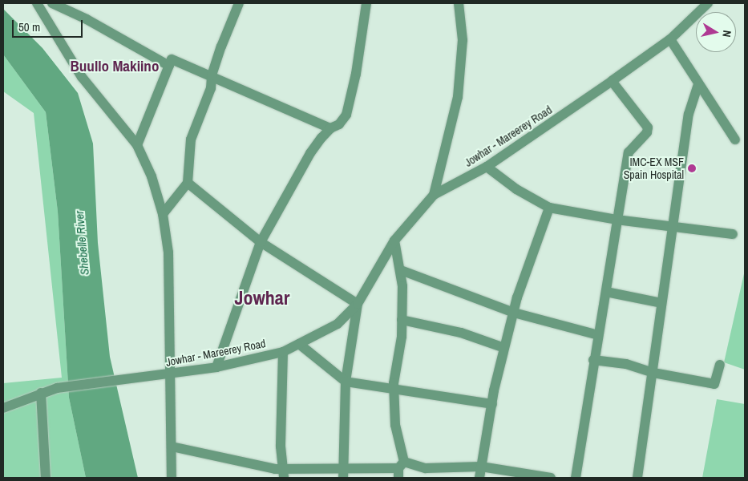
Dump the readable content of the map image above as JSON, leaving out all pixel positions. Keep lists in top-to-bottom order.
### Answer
{
  "streets": {
    "street": ["Jowhar - Mareerey Road"]
  },
  "districts": ["Buullo Makiino", "Jowhar"],
  "water": ["Shebelle River"],
  "places": ["IMC-EX MSF Spain Hospital"],
  "scale_bar": "50 m",
  "north": "right"
}
